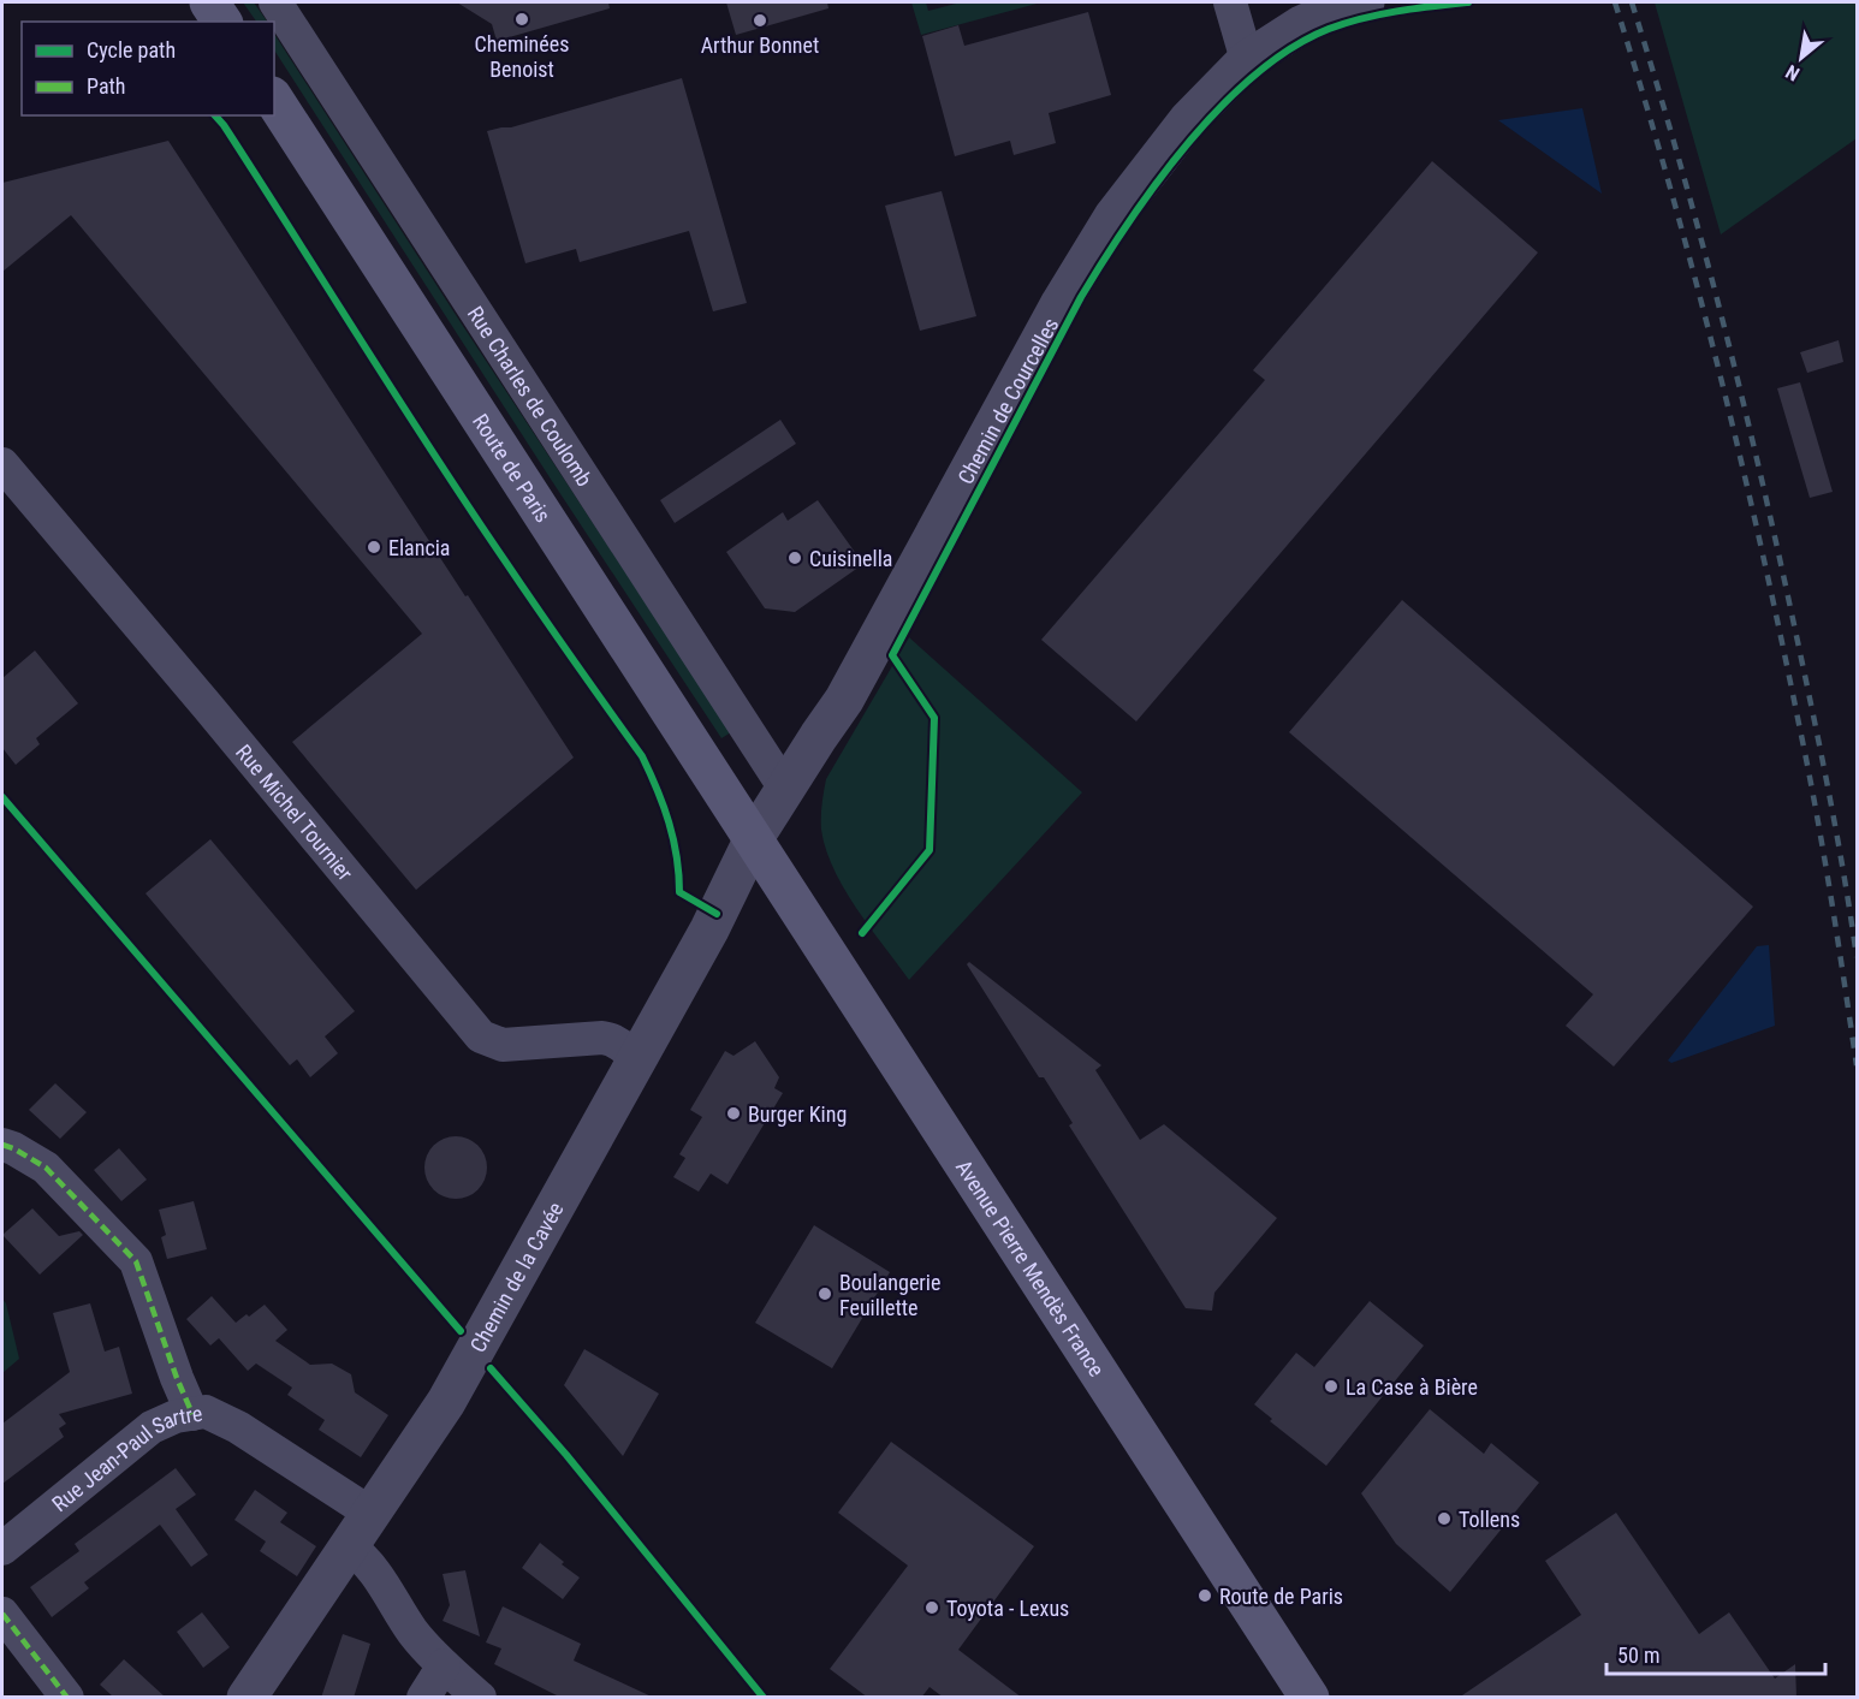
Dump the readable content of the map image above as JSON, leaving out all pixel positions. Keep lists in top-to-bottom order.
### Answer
{
  "streets": {
    "main road": ["Route de Paris", "Avenue Pierre Mendès France"],
    "street": [
      "Rue Charles de Coulomb",
      "Chemin de Courcelles",
      "Rue Michel Tournier",
      "Chemin de la Cavée",
      "Rue Jean-Paul Sartre"
    ]
  },
  "crossings": [
    ["Rue Charles de Coulomb", "Chemin de Courcelles"],
    ["Chemin de Courcelles", "Route de Paris"],
    ["Chemin de Courcelles", "Avenue Pierre Mendès France"],
    ["Chemin de Courcelles", "Chemin de la Cavée"],
    ["Route de Paris", "Avenue Pierre Mendès France"],
    ["Route de Paris", "Chemin de la Cavée"],
    ["Rue Michel Tournier", "Chemin de la Cavée"],
    ["Avenue Pierre Mendès France", "Chemin de la Cavée"],
    ["Chemin de la Cavée", "Rue Jean-Paul Sartre"]
  ],
  "places": [
    "Cheminées Benoist",
    "Arthur Bonnet",
    "Elancia",
    "Cuisinella",
    "Burger King",
    "Boulangerie Feuillette",
    "La Case à Bière",
    "Tollens",
    "Route de Paris",
    "Toyota - Lexus"
  ],
  "legend": ["Cycle path", "Path"],
  "scale_bar": "50 m",
  "north": "bottom left"
}
